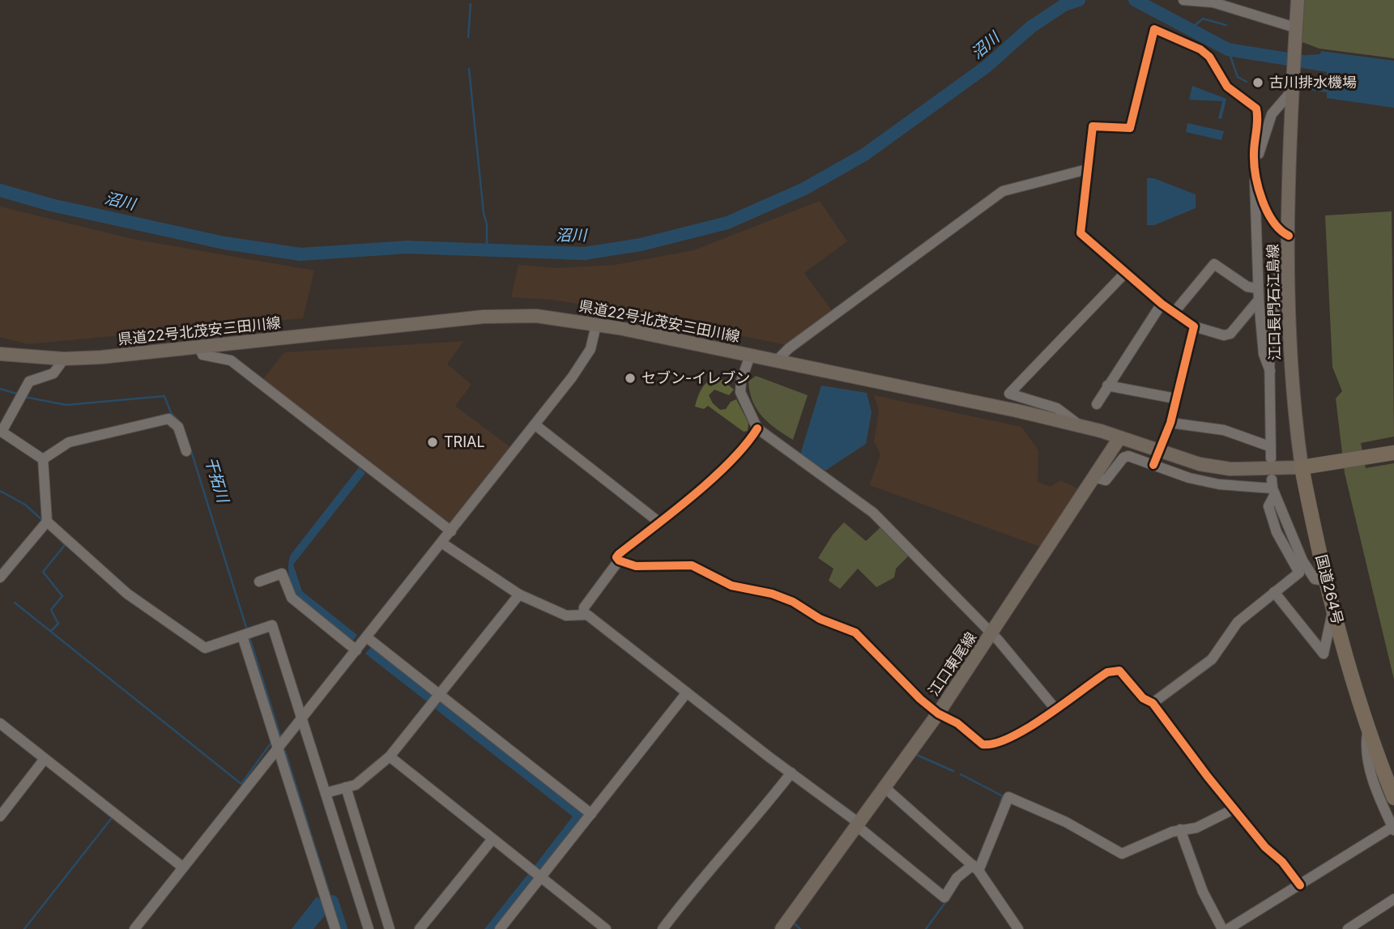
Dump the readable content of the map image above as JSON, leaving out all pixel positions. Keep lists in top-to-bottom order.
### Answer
{
  "streets": {
    "highway": ["国道264号"],
    "main road": ["江口長門石江島線", "県道22号北茂安三田川線", "江口東尾線"]
  },
  "crossings": [
    ["江口長門石江島線", "県道22号北茂安三田川線"],
    ["江口長門石江島線", "国道264号"],
    ["県道22号北茂安三田川線", "国道264号"],
    ["県道22号北茂安三田川線", "江口東尾線"]
  ],
  "water": ["沼川", "干拓川"],
  "places": ["古川排水機場", "セブン-イレブン", "TRIAL"]
}
